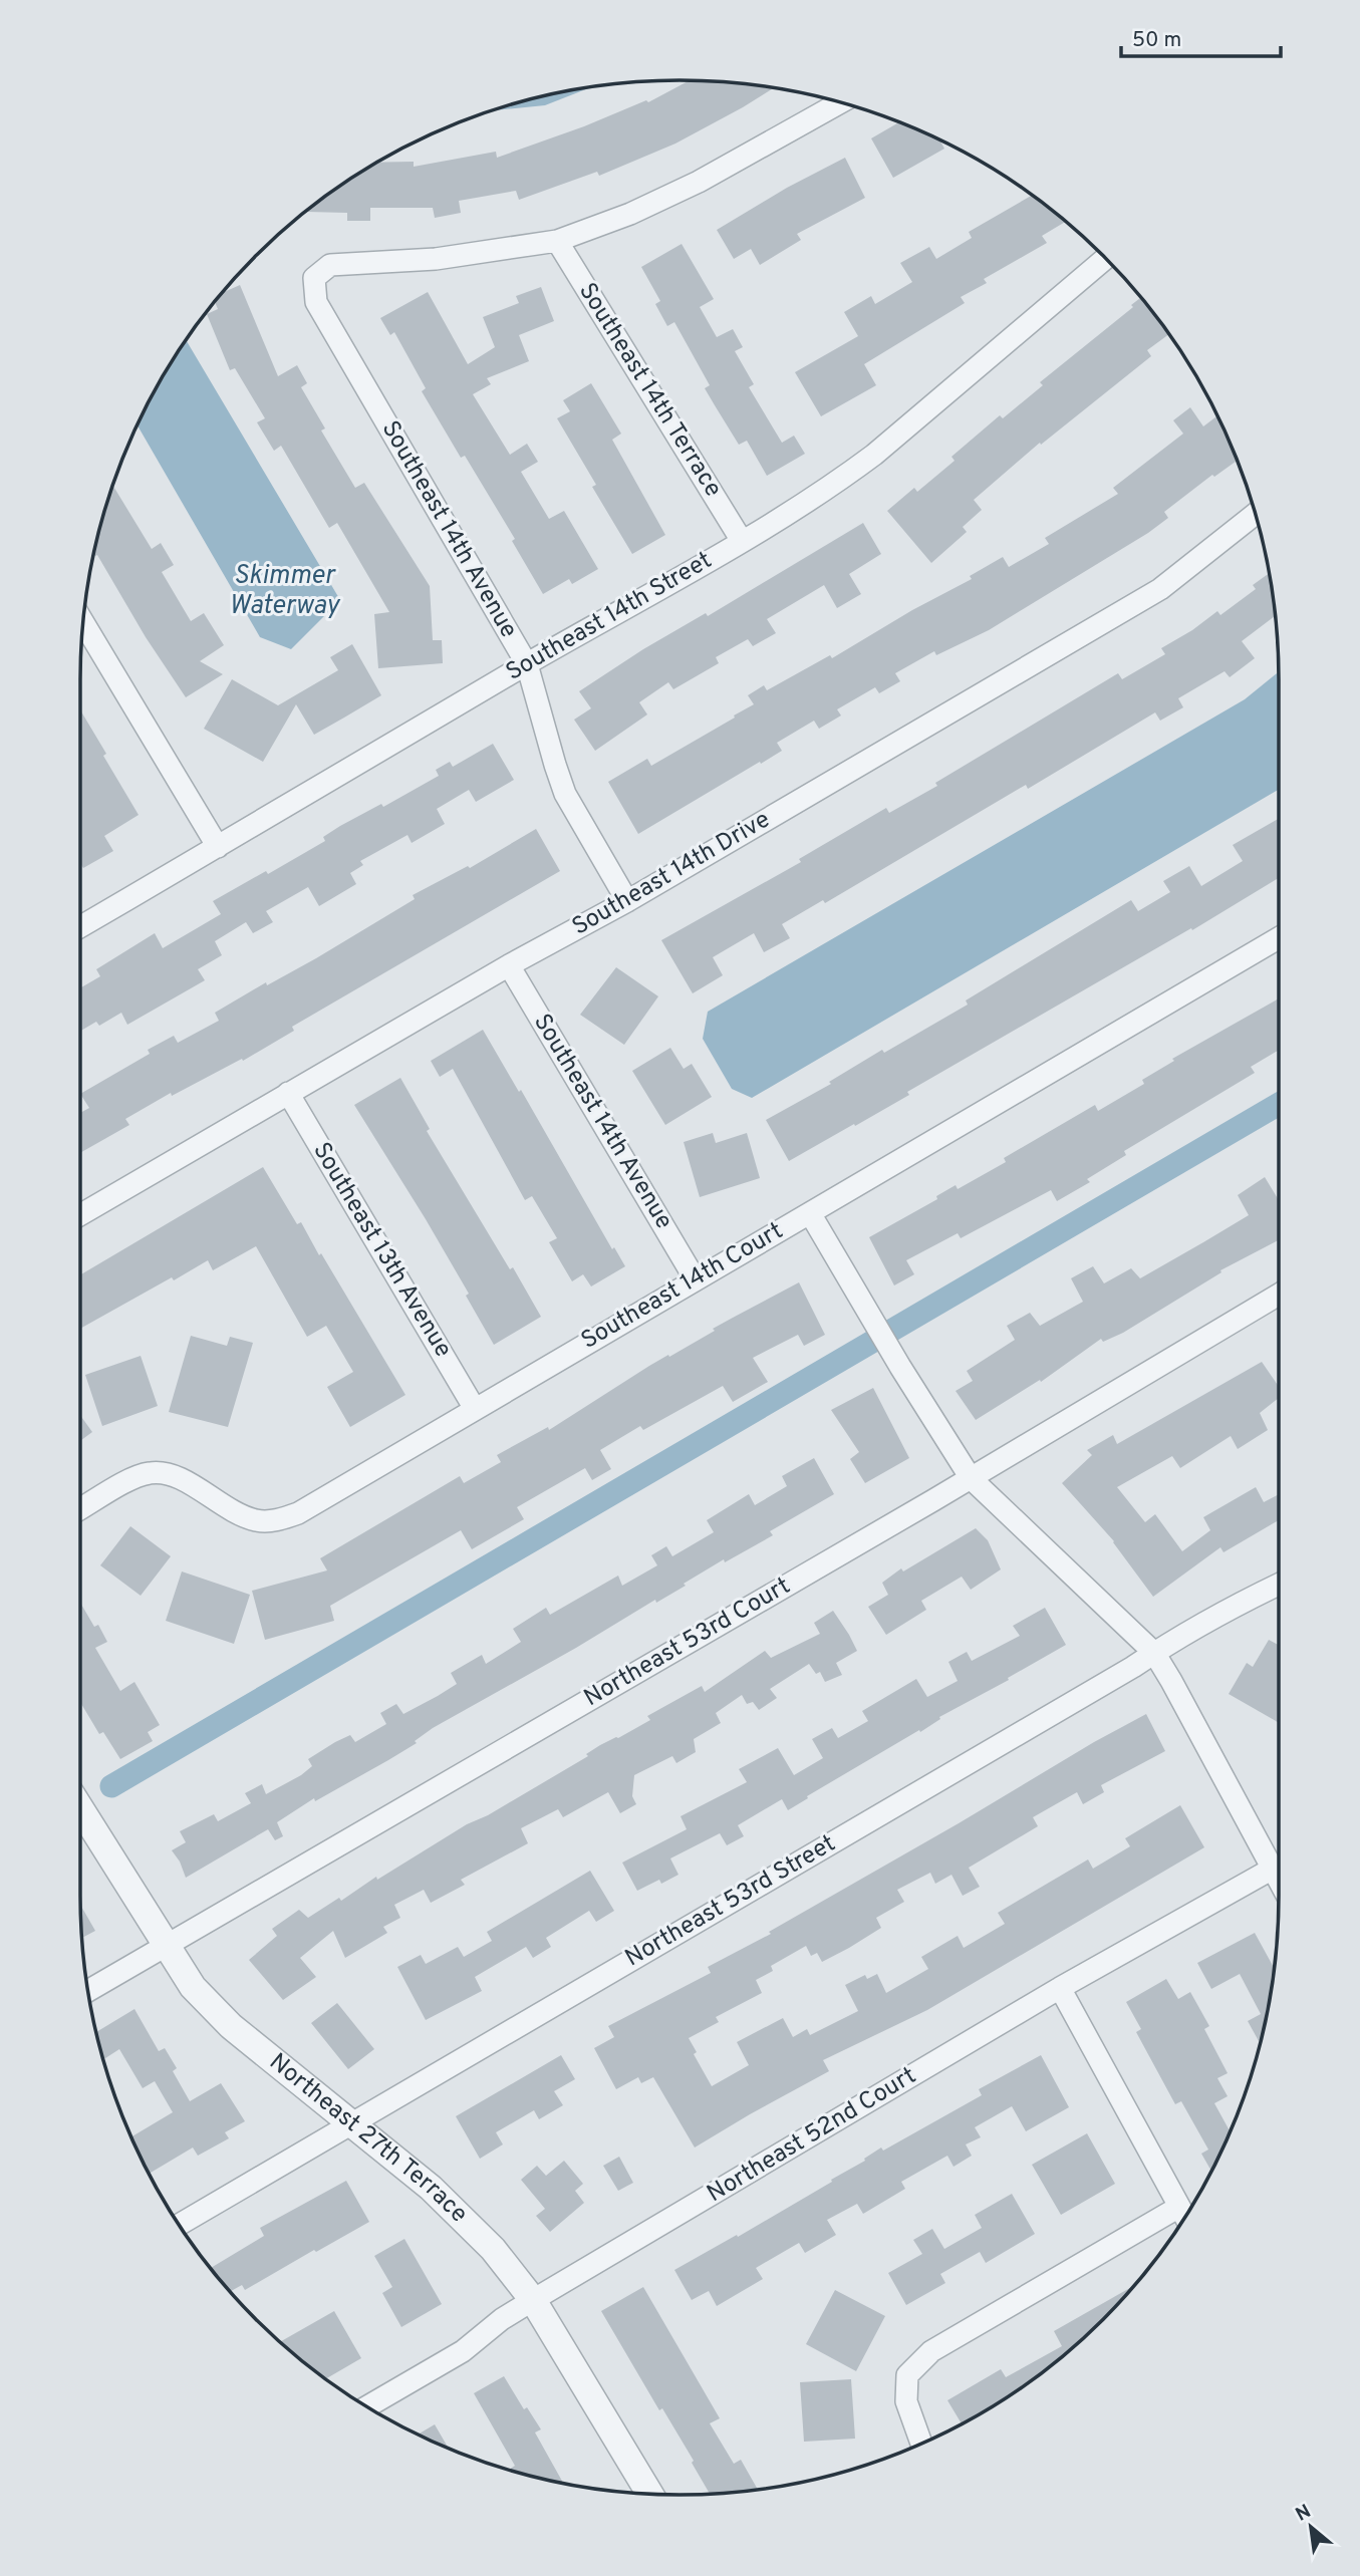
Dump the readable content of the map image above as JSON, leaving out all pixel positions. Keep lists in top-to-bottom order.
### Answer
{
  "streets": {
    "street": [
      "Southeast 14th Terrace",
      "Southeast 14th Avenue",
      "Southeast 14th Street",
      "Southeast 14th Drive",
      "Southeast 13th Avenue",
      "Southeast 14th Court",
      "Northeast 53rd Court",
      "Northeast 53rd Street",
      "Northeast 52nd Court",
      "Northeast 27th Terrace"
    ]
  },
  "crossings": [
    ["Southeast 14th Terrace", "Southeast 14th Avenue"],
    ["Southeast 14th Terrace", "Southeast 14th Street"],
    ["Southeast 14th Avenue", "Southeast 14th Street"],
    ["Southeast 14th Avenue", "Southeast 14th Drive"],
    ["Southeast 14th Avenue", "Southeast 14th Court"],
    ["Southeast 14th Drive", "Southeast 13th Avenue"],
    ["Southeast 13th Avenue", "Southeast 14th Court"],
    ["Northeast 53rd Court", "Northeast 27th Terrace"],
    ["Northeast 53rd Street", "Northeast 27th Terrace"],
    ["Northeast 52nd Court", "Northeast 27th Terrace"]
  ],
  "water": ["Skimmer Waterway"],
  "scale_bar": "50 m",
  "north": "top left"
}
